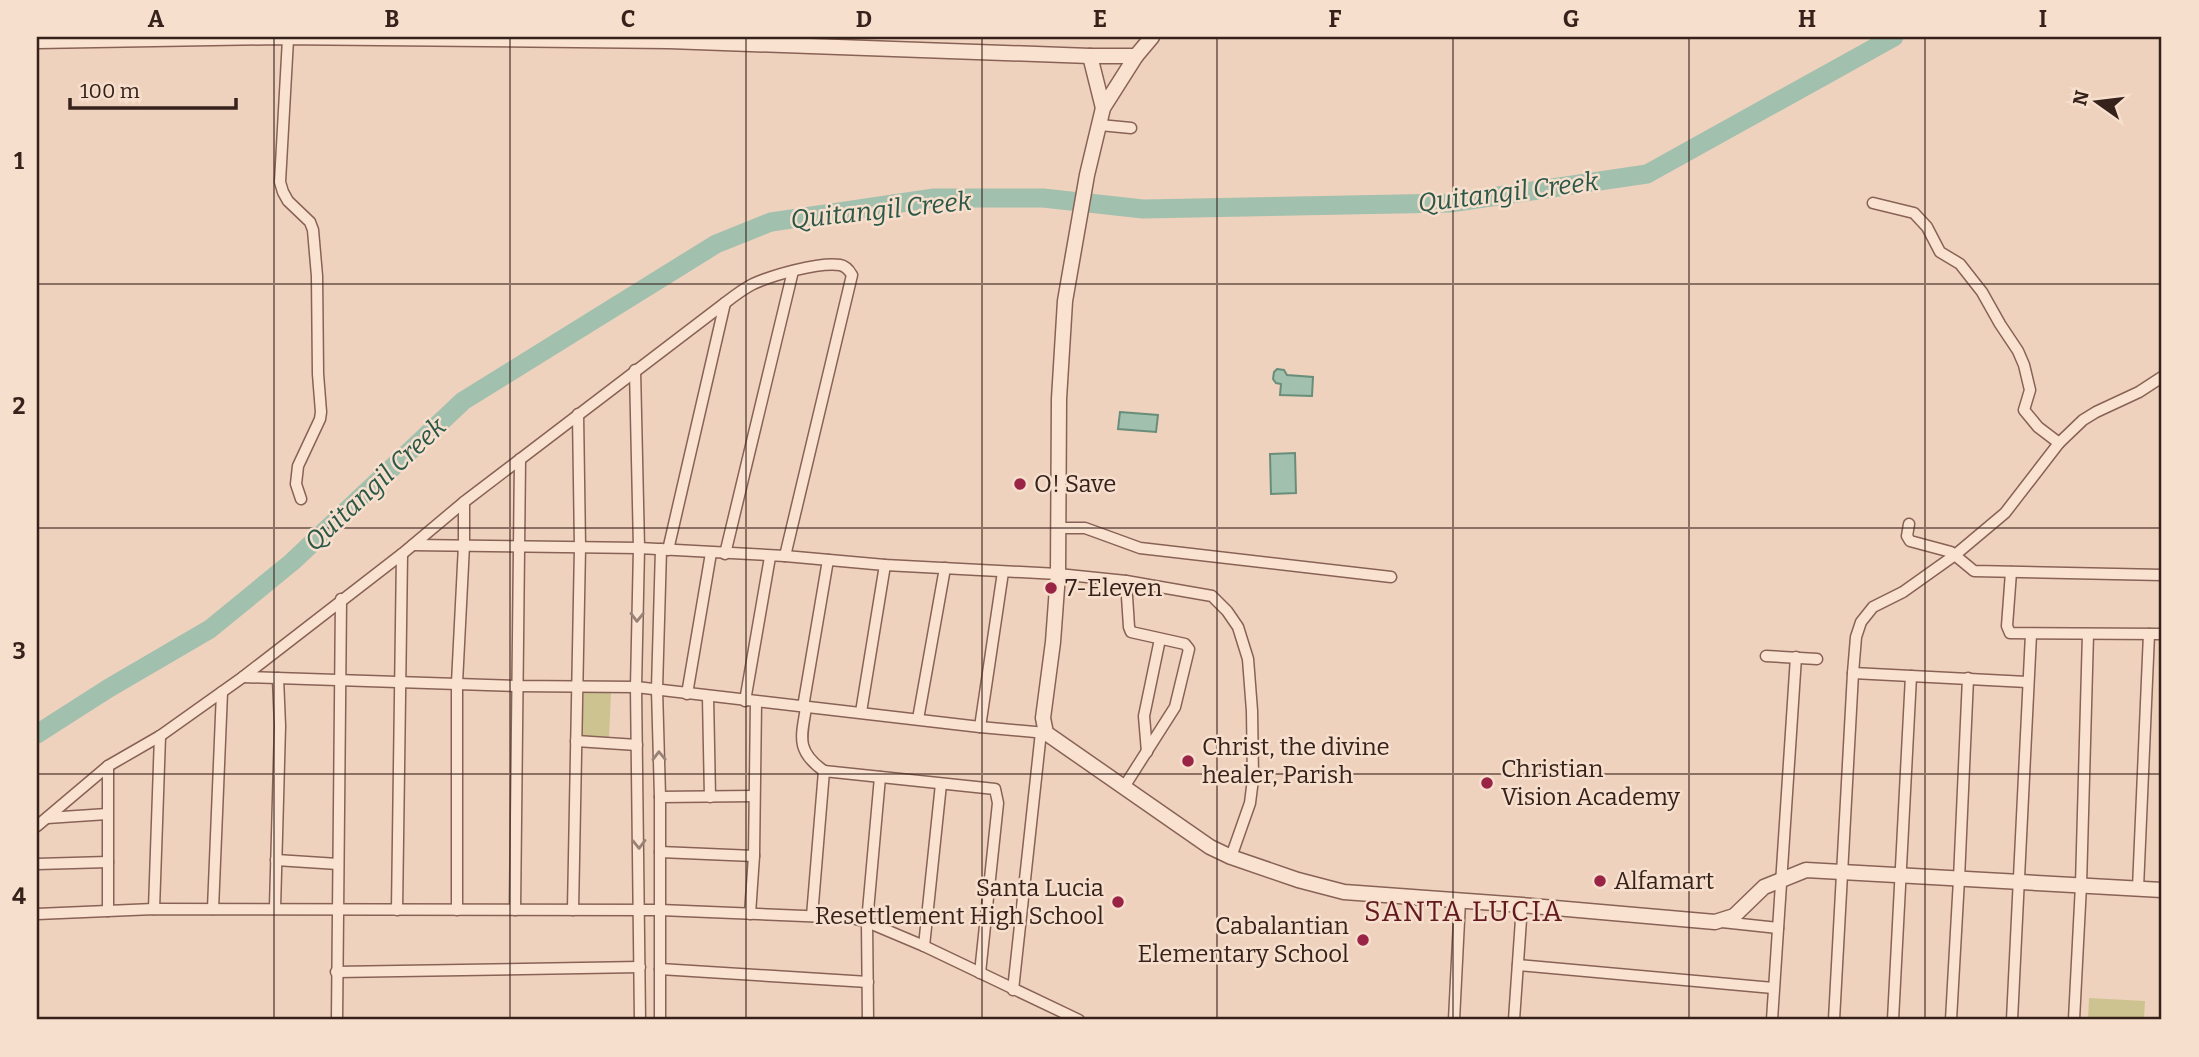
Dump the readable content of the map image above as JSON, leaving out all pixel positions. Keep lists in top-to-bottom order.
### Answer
{
  "districts": ["SANTA LUCIA"],
  "water": ["Quitangil Creek"],
  "places": [
    "O! Save",
    "7-Eleven",
    "Christ, the divine healer, Parish",
    "Christian Vision Academy",
    "Alfamart",
    "Santa Lucia Resettlement High School",
    "Cabalantian Elementary School"
  ],
  "scale_bar": "100 m",
  "north": "left",
  "grid": {
    "columns": [
      "A",
      "B",
      "C",
      "D",
      "E",
      "F",
      "G",
      "H",
      "I"
    ],
    "rows": [
      "1",
      "2",
      "3",
      "4"
    ]
  }
}
